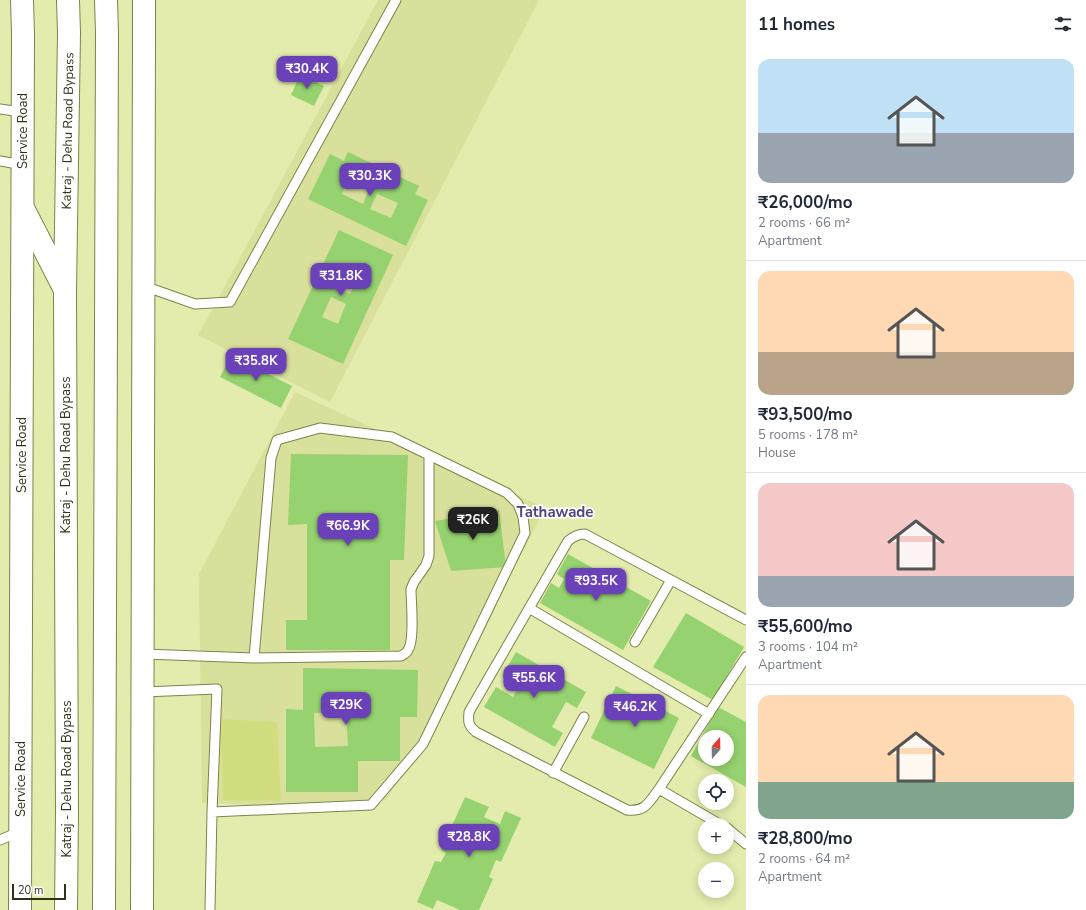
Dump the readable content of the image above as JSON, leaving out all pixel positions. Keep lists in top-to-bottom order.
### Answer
{
  "streets": {
    "main road": ["Service Road", "Katraj - Dehu Road Bypass"]
  },
  "districts": ["Tathawade"],
  "scale_bar": "20 m",
  "north": "top",
  "page": {
    "heading": "11 homes",
    "list": [
      {
        "name": "₹26,000/mo",
        "note": "2 rooms · 66 m² · Apartment"
      },
      {
        "name": "₹93,500/mo",
        "note": "5 rooms · 178 m² · House"
      },
      {
        "name": "₹55,600/mo",
        "note": "3 rooms · 104 m² · Apartment"
      },
      {
        "name": "₹28,800/mo",
        "note": "2 rooms · 64 m² · Apartment"
      }
    ],
    "price": [
      "₹30.4K",
      "₹30.3K",
      "₹31.8K",
      "₹35.8K",
      "₹26K",
      "₹66.9K",
      "₹93.5K",
      "₹55.6K",
      "₹29K",
      "₹46.2K",
      "₹28.8K"
    ],
    "map_buttons": ["+", "−"],
    "scale": "20 m"
  }
}
